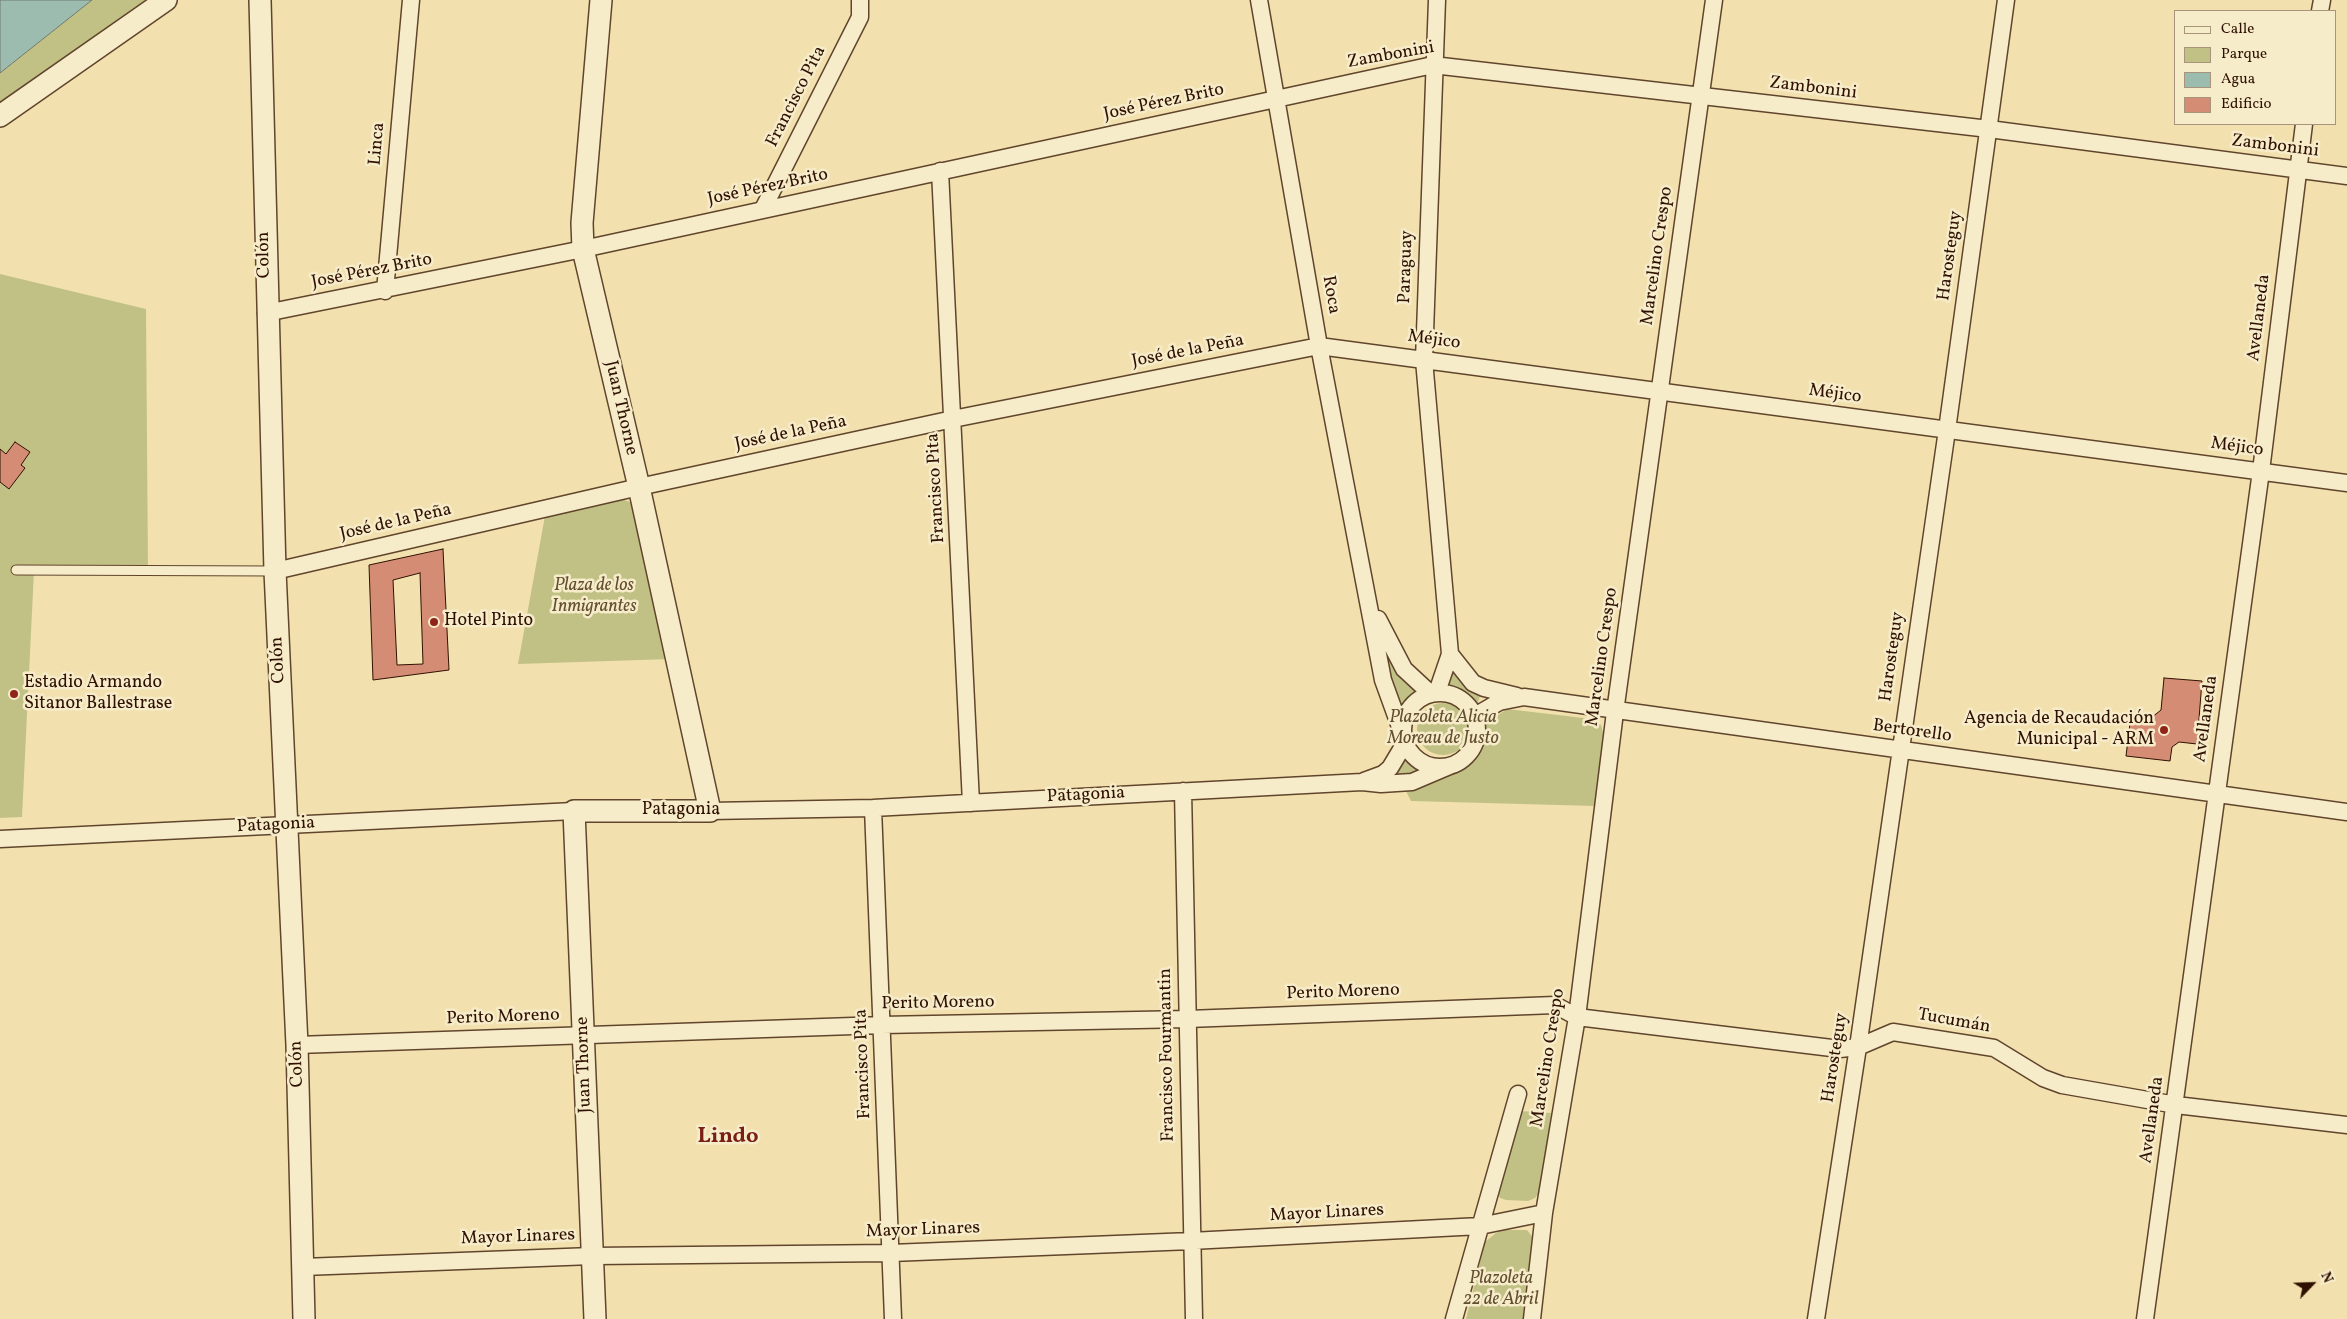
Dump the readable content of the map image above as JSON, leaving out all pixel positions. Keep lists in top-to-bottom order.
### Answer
{
  "streets": {
    "street": [
      "Zambonini",
      "Francisco Pita",
      "José Pérez Brito",
      "Linca",
      "Colón",
      "Marcelino Crespo",
      "Harosteguy",
      "Paraguay",
      "Roca",
      "Avellaneda",
      "Méjico",
      "José de la Peña",
      "Juan Thorne",
      "Bertorello",
      "Patagonia",
      "Perito Moreno",
      "Tucumán",
      "Francisco Fourmantin",
      "Mayor Linares"
    ]
  },
  "crossings": [
    ["Zambonini", "José Pérez Brito"],
    ["Zambonini", "Marcelino Crespo"],
    ["Zambonini", "Harosteguy"],
    ["Zambonini", "Paraguay"],
    ["Zambonini", "Roca"],
    ["Zambonini", "Avellaneda"],
    ["Francisco Pita", "José Pérez Brito"],
    ["Francisco Pita", "José de la Peña"],
    ["Francisco Pita", "Patagonia"],
    ["Francisco Pita", "Perito Moreno"],
    ["Francisco Pita", "Mayor Linares"],
    ["José Pérez Brito", "Linca"],
    ["José Pérez Brito", "Colón"],
    ["José Pérez Brito", "Roca"],
    ["José Pérez Brito", "Juan Thorne"],
    ["Colón", "José de la Peña"],
    ["Colón", "Patagonia"],
    ["Colón", "Perito Moreno"],
    ["Colón", "Mayor Linares"],
    ["Marcelino Crespo", "Méjico"],
    ["Marcelino Crespo", "Bertorello"],
    ["Marcelino Crespo", "Perito Moreno"],
    ["Marcelino Crespo", "Tucumán"],
    ["Marcelino Crespo", "Mayor Linares"],
    ["Harosteguy", "Méjico"],
    ["Harosteguy", "Bertorello"],
    ["Harosteguy", "Tucumán"],
    ["Paraguay", "Méjico"],
    ["Paraguay", "Bertorello"],
    ["Paraguay", "Patagonia"],
    ["Roca", "Méjico"],
    ["Roca", "José de la Peña"],
    ["Avellaneda", "Méjico"],
    ["Avellaneda", "Bertorello"],
    ["Avellaneda", "Tucumán"],
    ["Méjico", "José de la Peña"],
    ["José de la Peña", "Juan Thorne"],
    ["Juan Thorne", "Patagonia"],
    ["Juan Thorne", "Perito Moreno"],
    ["Juan Thorne", "Mayor Linares"],
    ["Bertorello", "Patagonia"],
    ["Patagonia", "Francisco Fourmantin"],
    ["Perito Moreno", "Tucumán"],
    ["Perito Moreno", "Francisco Fourmantin"],
    ["Francisco Fourmantin", "Mayor Linares"]
  ],
  "districts": ["Lindo"],
  "parks": ["Plaza de los Inmigrantes", "Plazoleta Alicia Moreau de Justo", "Plazoleta 22 de Abril"],
  "places": ["Hotel Pinto", "Estadio Armando Sitanor Ballestrase", "Agencia de Recaudación Municipal - ARM"],
  "legend": [
    "Calle",
    "Parque",
    "Agua",
    "Edificio"
  ],
  "north": "top right"
}
